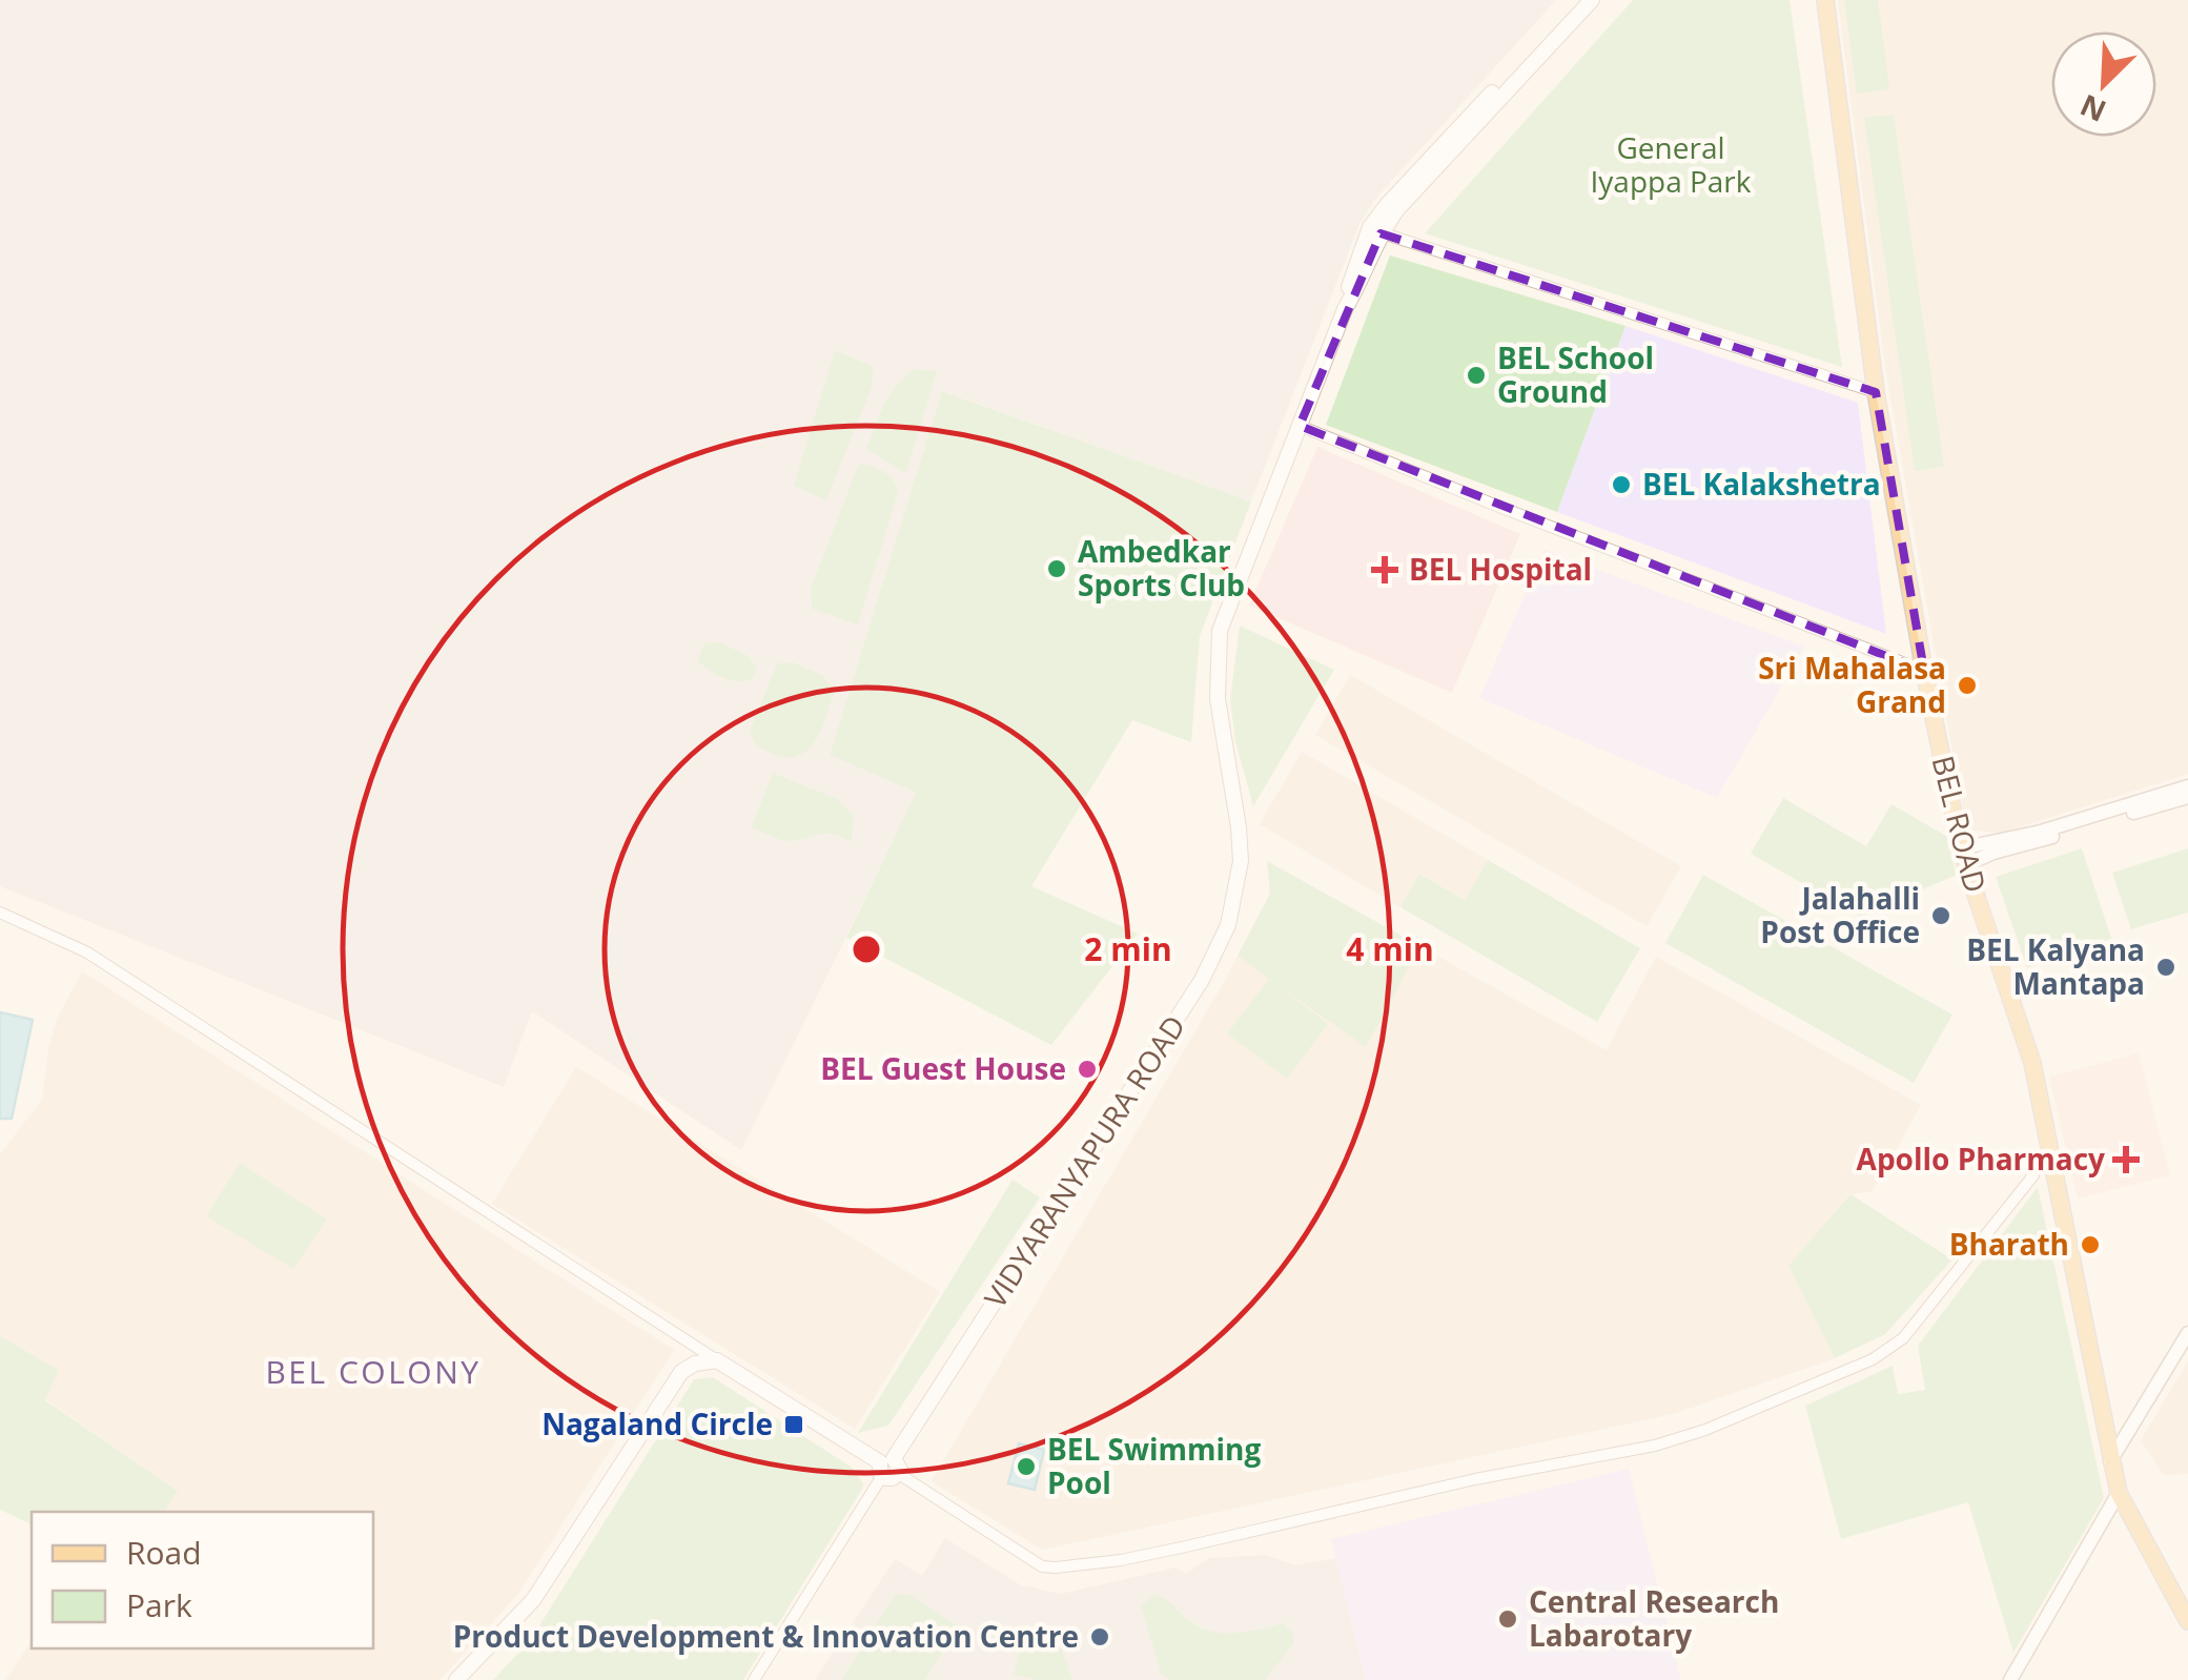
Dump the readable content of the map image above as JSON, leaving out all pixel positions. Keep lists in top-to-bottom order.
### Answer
{
  "streets": {
    "main road": ["BEL ROAD", "VIDYARANYAPURA ROAD"]
  },
  "districts": ["BEL COLONY"],
  "parks": ["General Iyappa Park"],
  "places": {
    "other": [
      "BEL School Ground",
      "BEL Kalakshetra",
      "Ambedkar Sports Club",
      "Sri Mahalasa Grand",
      "Jalahalli Post Office",
      "BEL Kalyana Mantapa",
      "BEL Guest House",
      "Bharath",
      "BEL Swimming Pool",
      "Central Research Labarotary",
      "Product Development & Innovation Centre"
    ],
    "health": ["BEL Hospital", "Apollo Pharmacy"],
    "transit": ["Nagaland Circle"]
  },
  "legend": ["Road", "Park"],
  "north": "bottom left",
  "rings": ["2 min", "4 min"]
}
